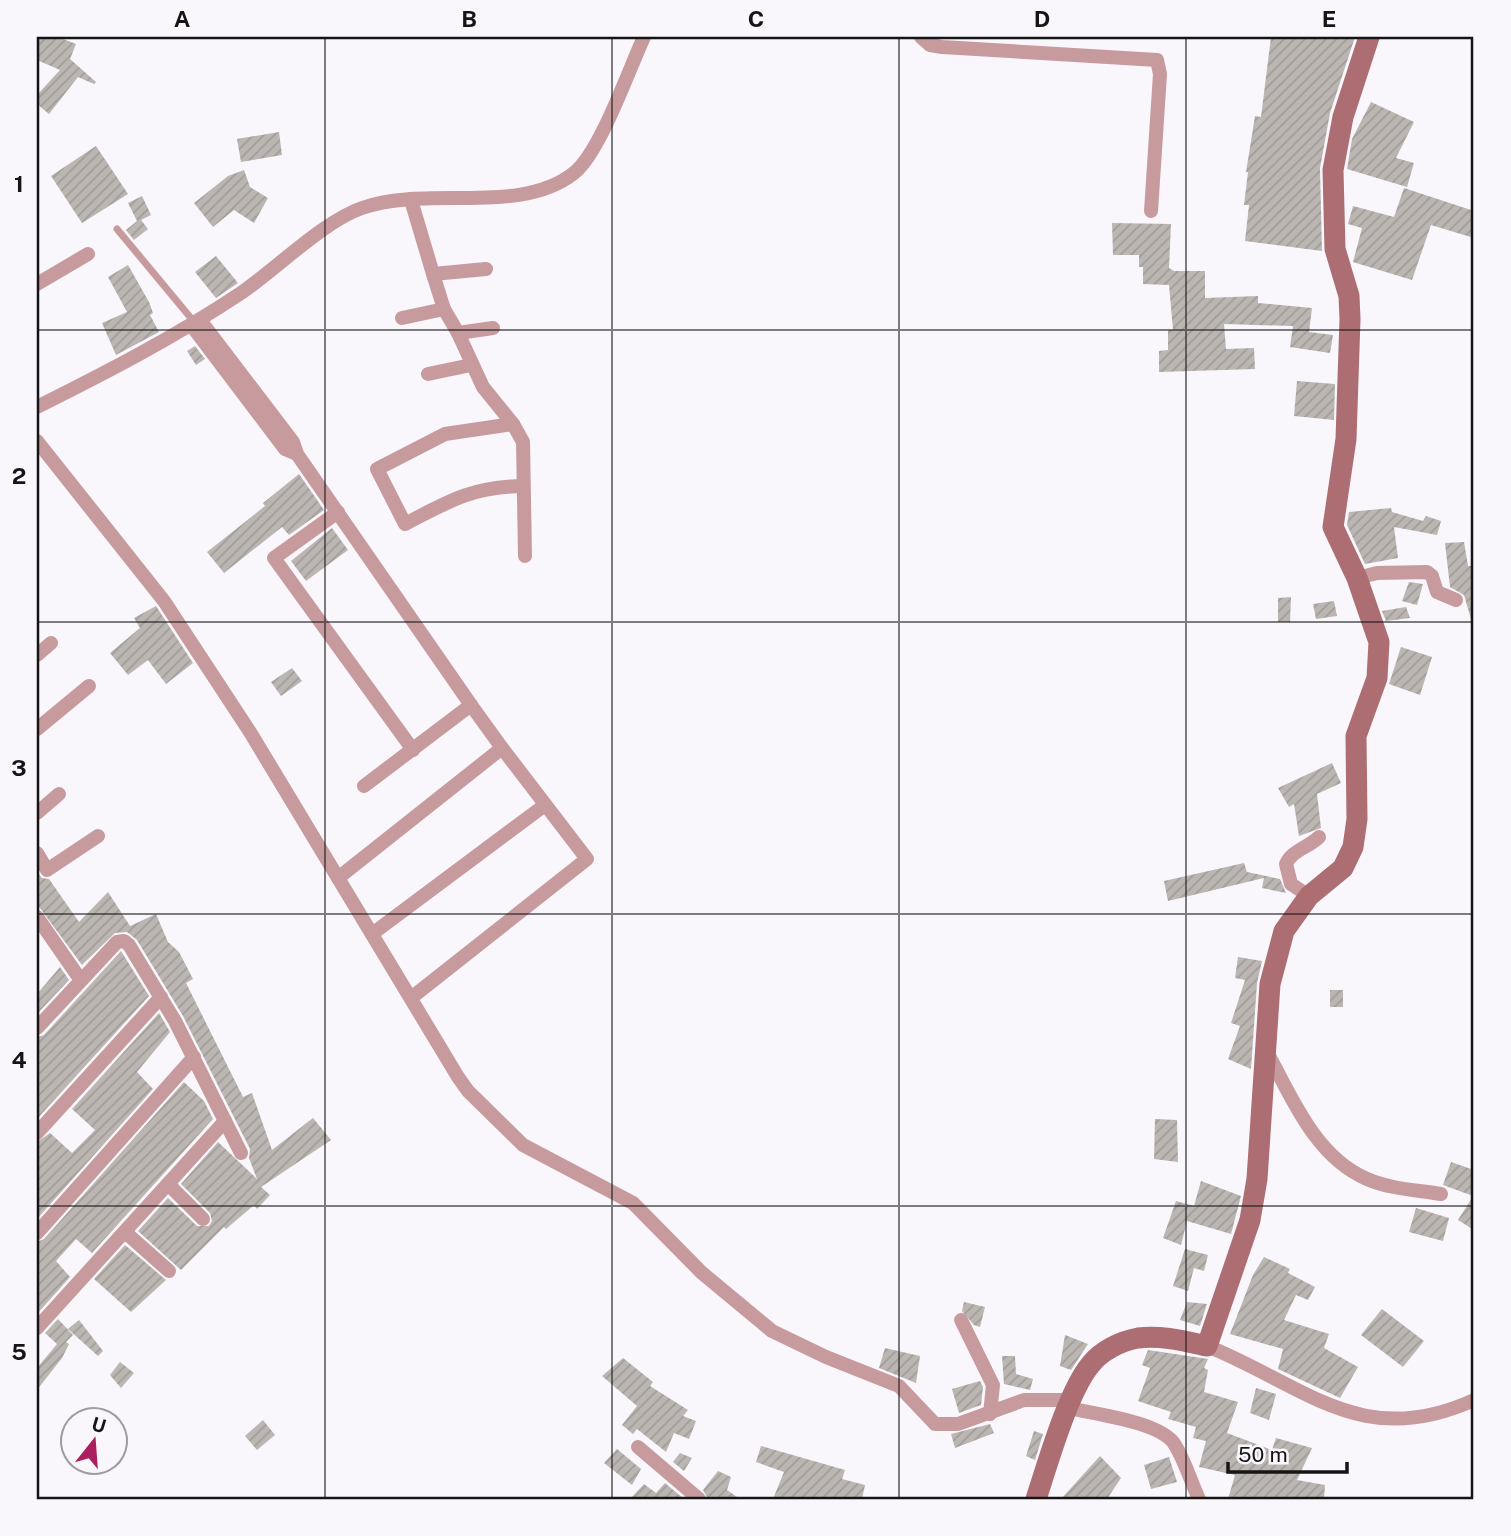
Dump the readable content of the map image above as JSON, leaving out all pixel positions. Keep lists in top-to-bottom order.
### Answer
{
  "scale_bar": "50 m",
  "north": "top",
  "grid": {
    "columns": [
      "A",
      "B",
      "C",
      "D",
      "E"
    ],
    "rows": [
      "1",
      "2",
      "3",
      "4",
      "5"
    ]
  }
}
